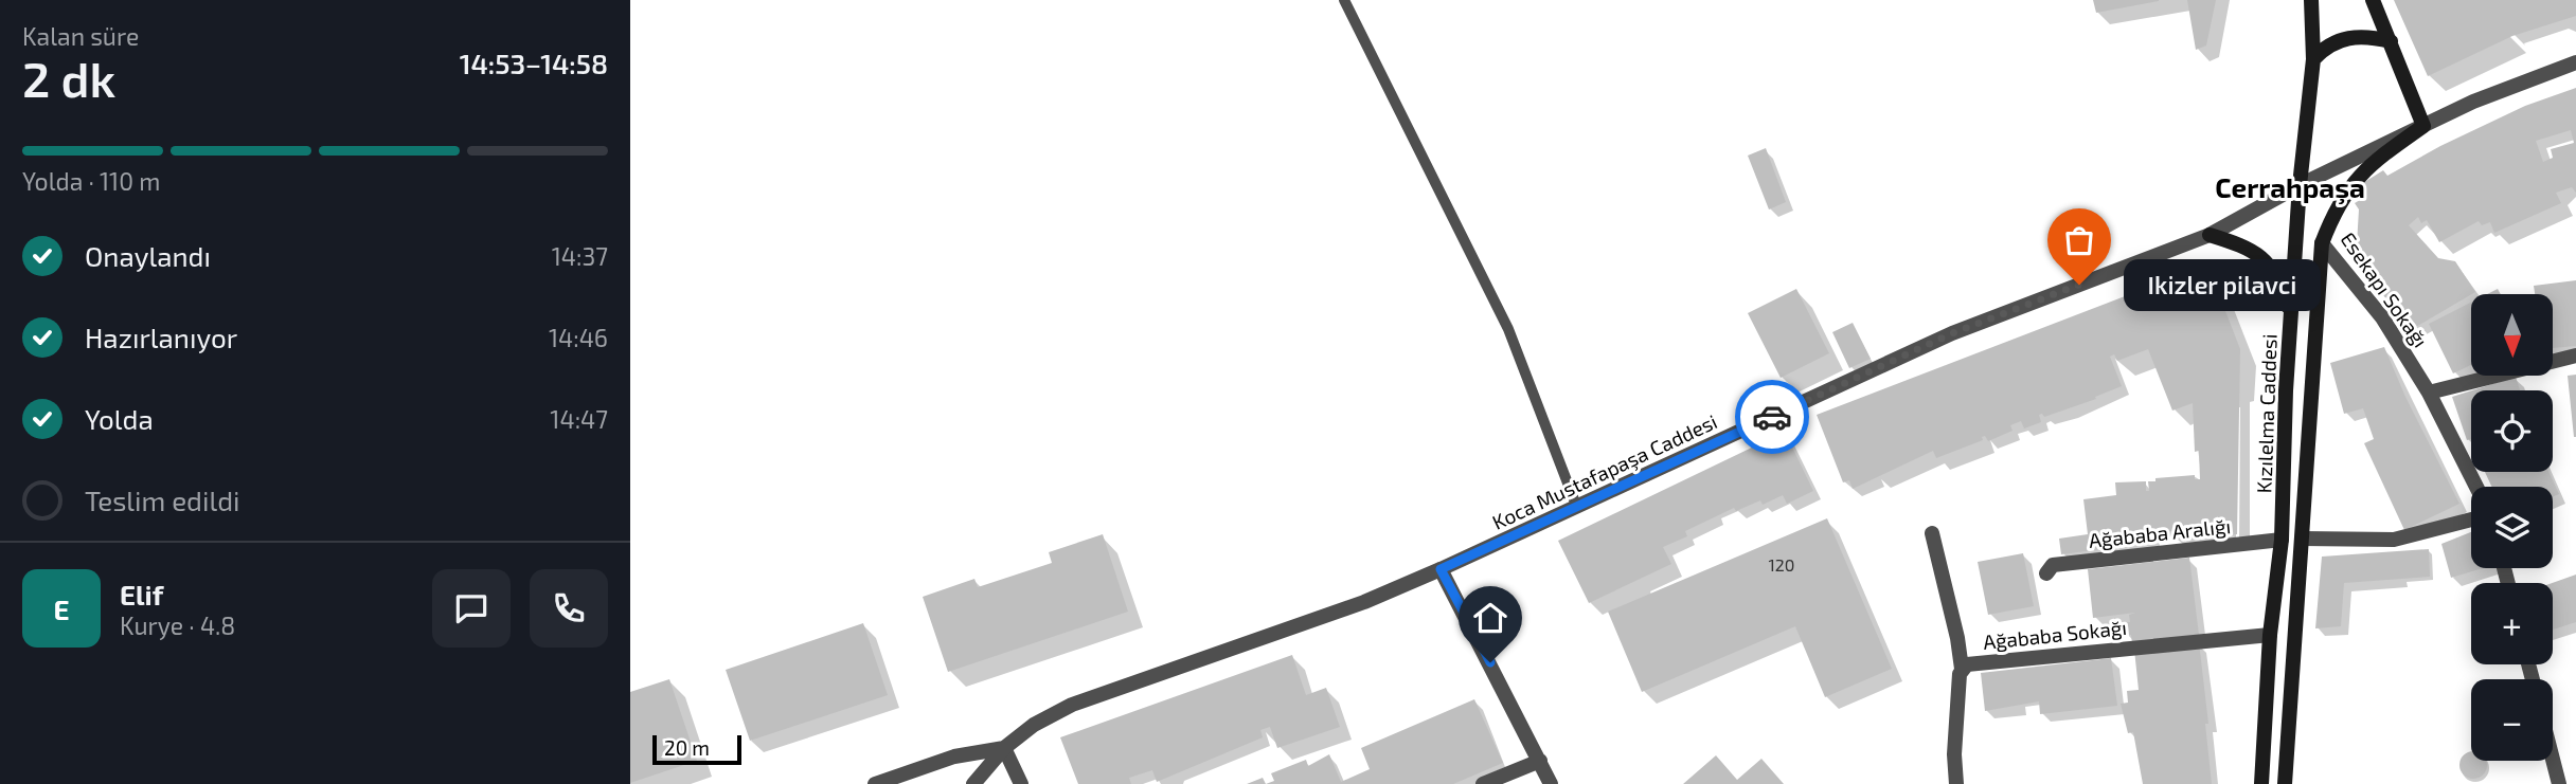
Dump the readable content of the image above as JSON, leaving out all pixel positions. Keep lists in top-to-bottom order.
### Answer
{
  "streets": {
    "main road": ["Esekapı Sokağı", "Kızılelma Caddesi"],
    "street": ["Koca Mustafapaşa Caddesi", "Ağababa Aralığı", "Ağababa Sokağı"]
  },
  "crossings": [
    ["Esekapı Sokağı", "Kızılelma Caddesi"],
    ["Esekapı Sokağı", "Koca Mustafapaşa Caddesi"],
    ["Kızılelma Caddesi", "Koca Mustafapaşa Caddesi"],
    ["Kızılelma Caddesi", "Ağababa Aralığı"],
    ["Kızılelma Caddesi", "Ağababa Sokağı"]
  ],
  "districts": ["Cerrahpaşa"],
  "places": ["Ikizler pilavci"],
  "house_numbers": ["120"],
  "scale_bar": "20 m",
  "north": "bottom",
  "page": {
    "heading": ["2 dk", "Kalan süre", "14:53–14:58"],
    "panel": ["Elif", "Kurye · 4.8"],
    "bar": "Yolda · 110 m",
    "list": [
      ["Onaylandı", "14:37"],
      ["Hazırlanıyor", "14:46"],
      ["Yolda", "14:47"],
      "Teslim edildi"
    ],
    "bubble": "Ikizler pilavci",
    "map_buttons": ["+", "−"],
    "round": "E",
    "scale": "20 m"
  }
}
